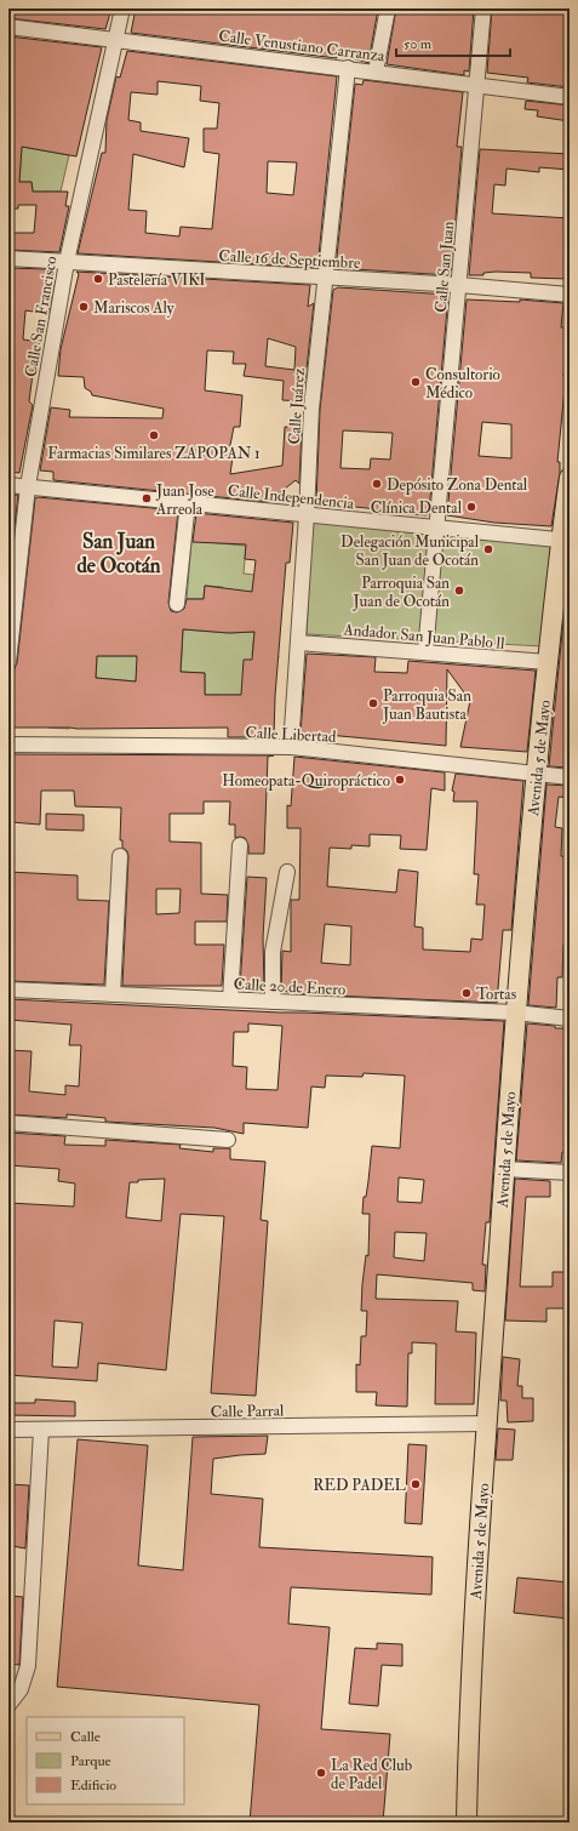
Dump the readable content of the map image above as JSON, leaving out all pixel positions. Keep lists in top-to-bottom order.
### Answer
{
  "streets": {
    "main road": ["Avenida 5 de Mayo"],
    "street": [
      "Calle Venustiano Carranza",
      "Calle 16 de Septiembre",
      "Calle San Juan",
      "Calle San Francisco",
      "Calle Juárez",
      "Calle Independencia",
      "Andador San Juan Pablo ll",
      "Calle Libertad",
      "Calle 20 de Enero",
      "Calle Parral"
    ]
  },
  "crossings": [
    ["Calle Venustiano Carranza", "Calle San Juan"],
    ["Calle Venustiano Carranza", "Calle San Francisco"],
    ["Calle Venustiano Carranza", "Calle Juárez"],
    ["Calle 16 de Septiembre", "Calle San Juan"],
    ["Calle 16 de Septiembre", "Calle San Francisco"],
    ["Calle 16 de Septiembre", "Calle Juárez"],
    ["Calle San Juan", "Calle Independencia"],
    ["Calle San Juan", "Andador San Juan Pablo ll"],
    ["Calle San Francisco", "Calle Independencia"],
    ["Calle Juárez", "Calle Independencia"],
    ["Calle Juárez", "Andador San Juan Pablo ll"],
    ["Calle Juárez", "Calle Libertad"],
    ["Calle Independencia", "Avenida 5 de Mayo"],
    ["Andador San Juan Pablo ll", "Avenida 5 de Mayo"],
    ["Calle Libertad", "Avenida 5 de Mayo"],
    ["Avenida 5 de Mayo", "Calle 20 de Enero"],
    ["Avenida 5 de Mayo", "Calle Parral"]
  ],
  "districts": ["San Juan de Ocotán"],
  "places": [
    "Pastelería VIKI",
    "Mariscos Aly",
    "Consultorio Médico",
    "Farmacias Similares ZAPOPAN 1",
    "Depósito Zona Dental",
    "Juan Jose Arreola",
    "Clínica Dental",
    "Delegación Municipal San Juan de Ocotán",
    "Parroquia San Juan de Ocotán",
    "Parroquia San Juan Bautista",
    "Homeopata-Quiropráctico",
    "Tortas",
    "RED PADEL",
    "La Red Club de Padel"
  ],
  "legend": ["Calle", "Parque", "Edificio"],
  "scale_bar": "50 m"
}
